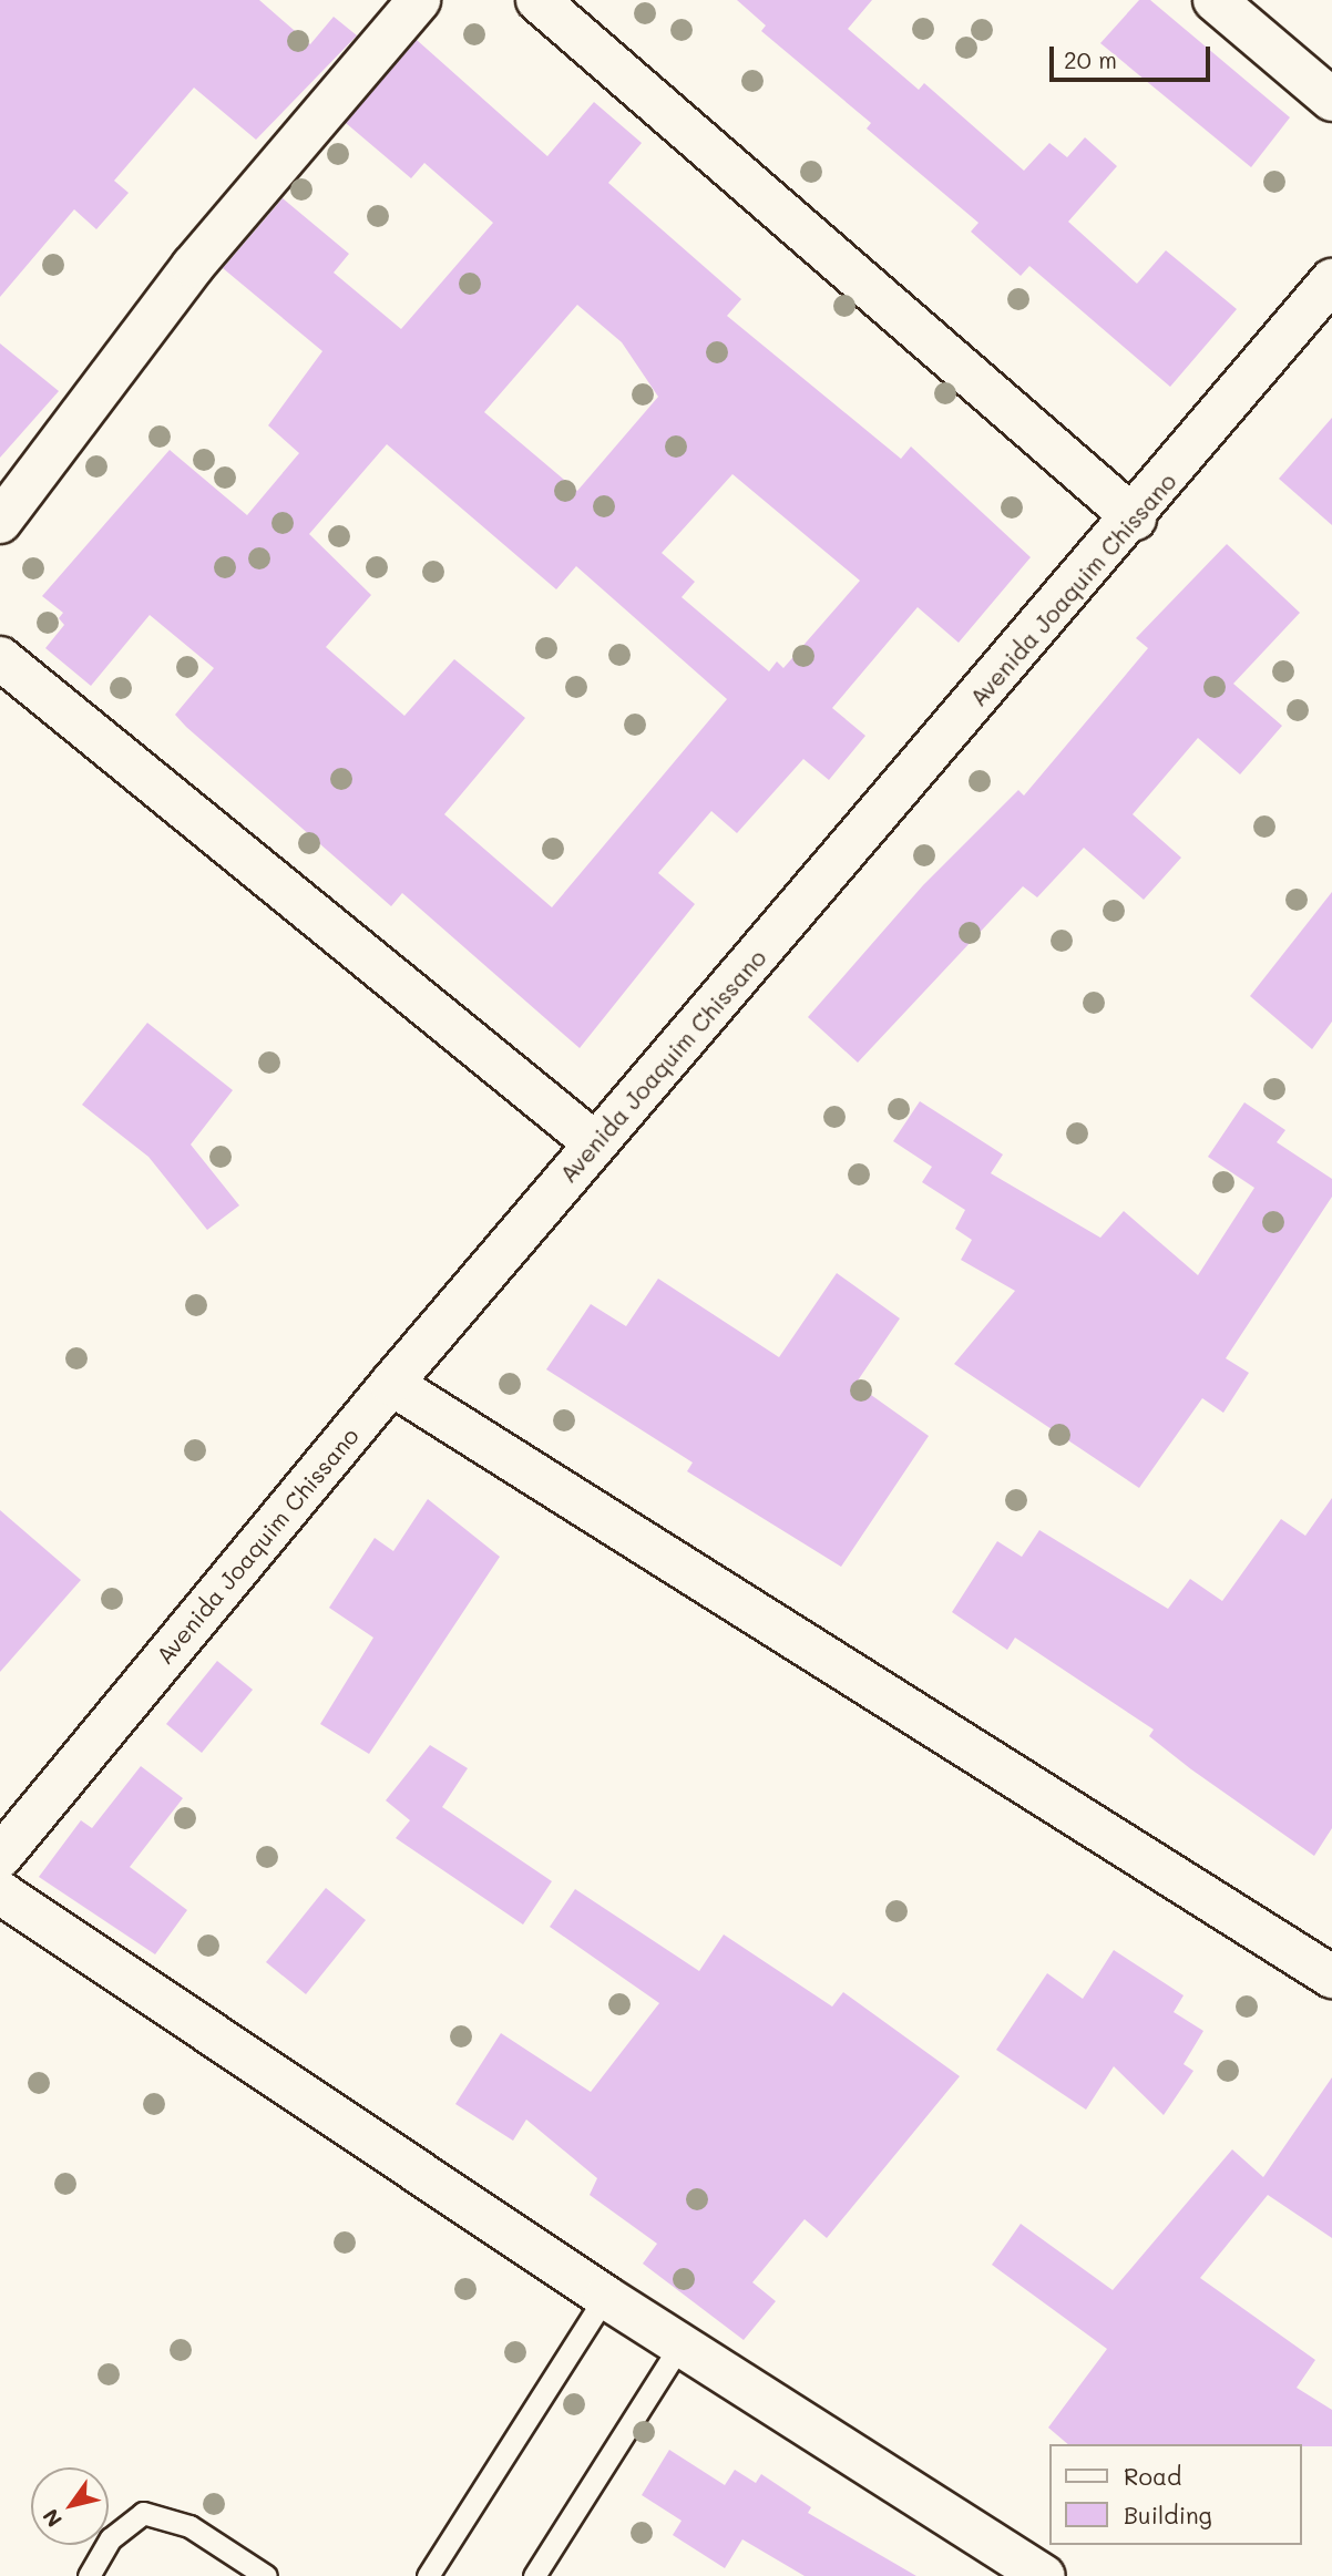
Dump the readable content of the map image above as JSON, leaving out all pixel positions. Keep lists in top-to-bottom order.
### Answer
{
  "streets": {
    "street": ["Avenida Joaquim Chissano"]
  },
  "legend": ["Road", "Building"],
  "scale_bar": "20 m",
  "north": "bottom left"
}
